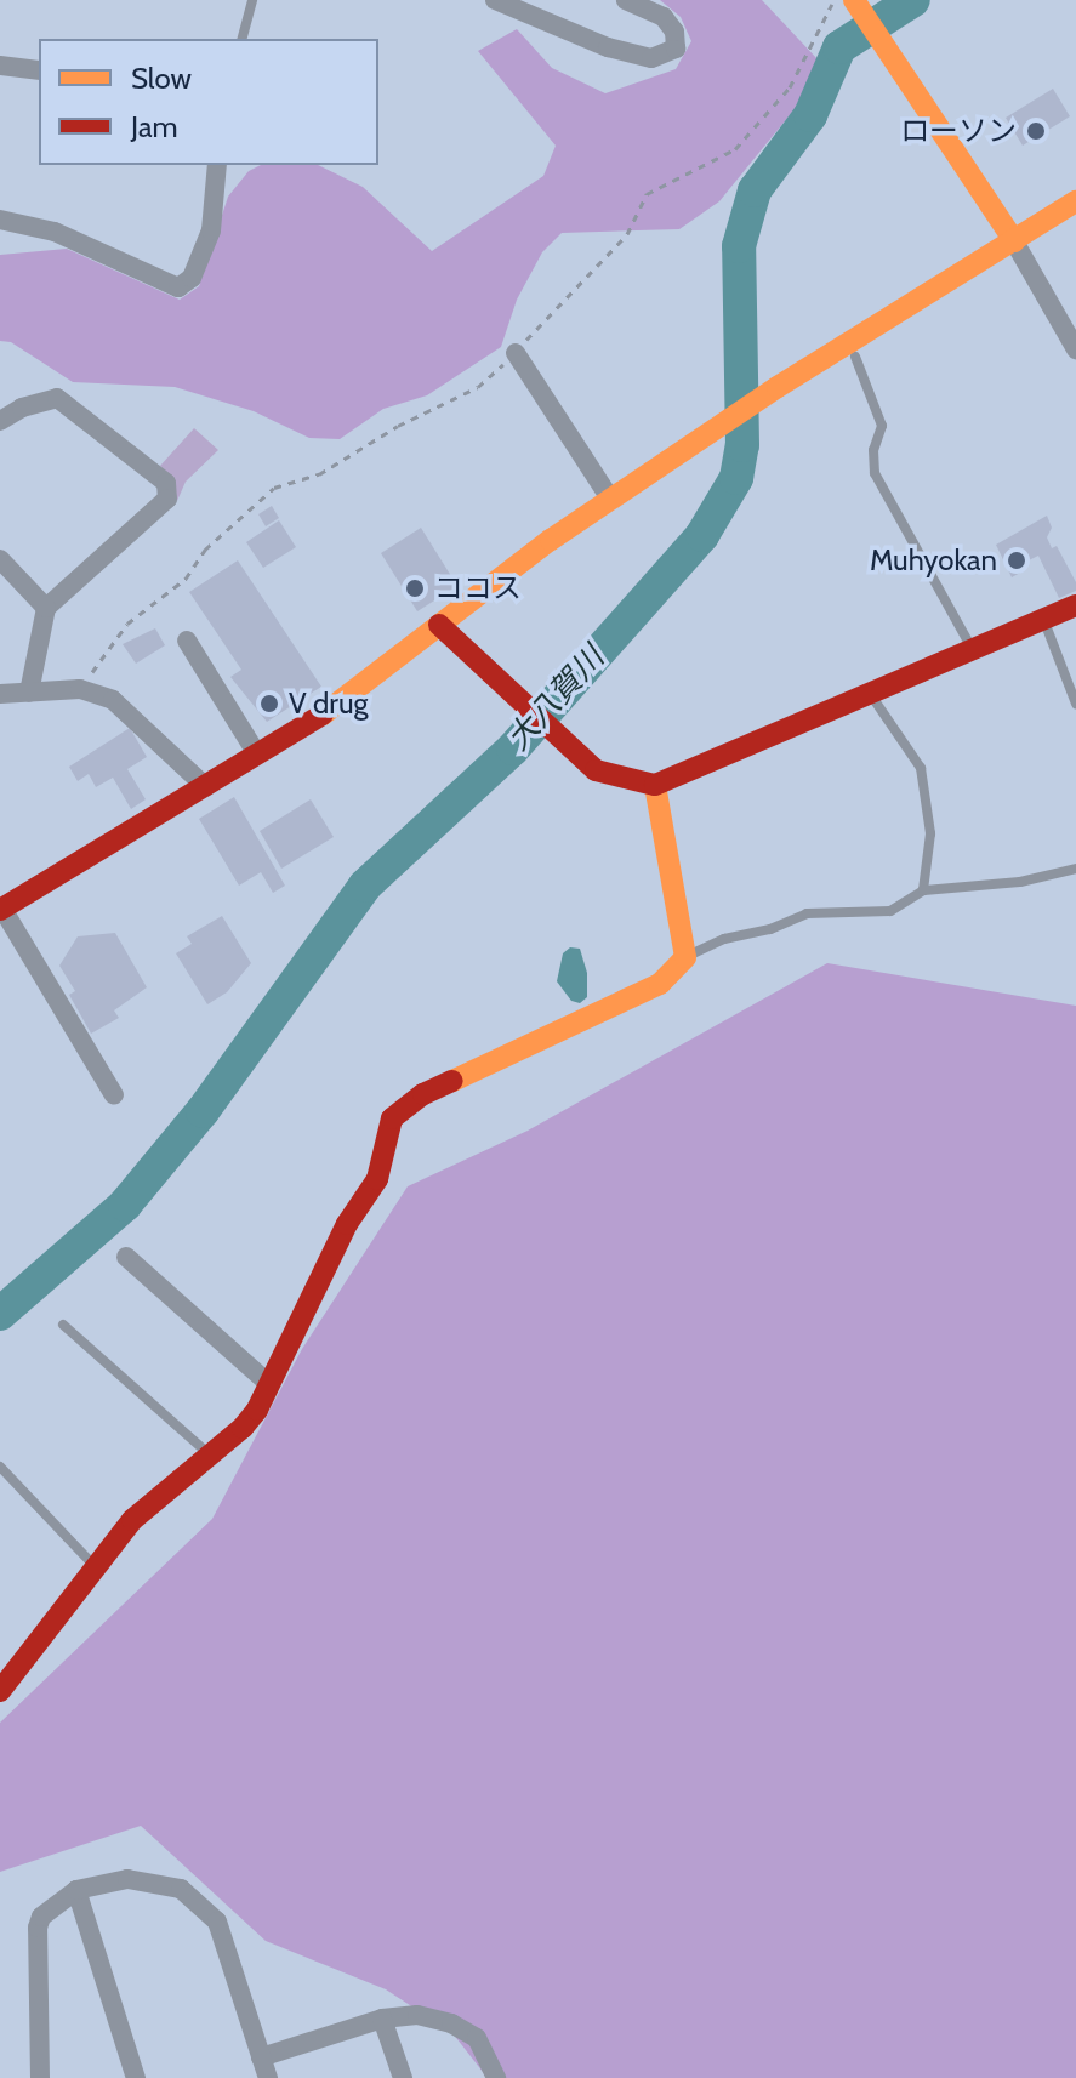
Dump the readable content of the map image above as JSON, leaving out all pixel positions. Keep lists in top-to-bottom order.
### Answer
{
  "water": ["大八賀川"],
  "places": [
    "ローソン",
    "Muhyokan",
    "ココス",
    "V drug"
  ],
  "legend": ["Slow", "Jam"]
}
